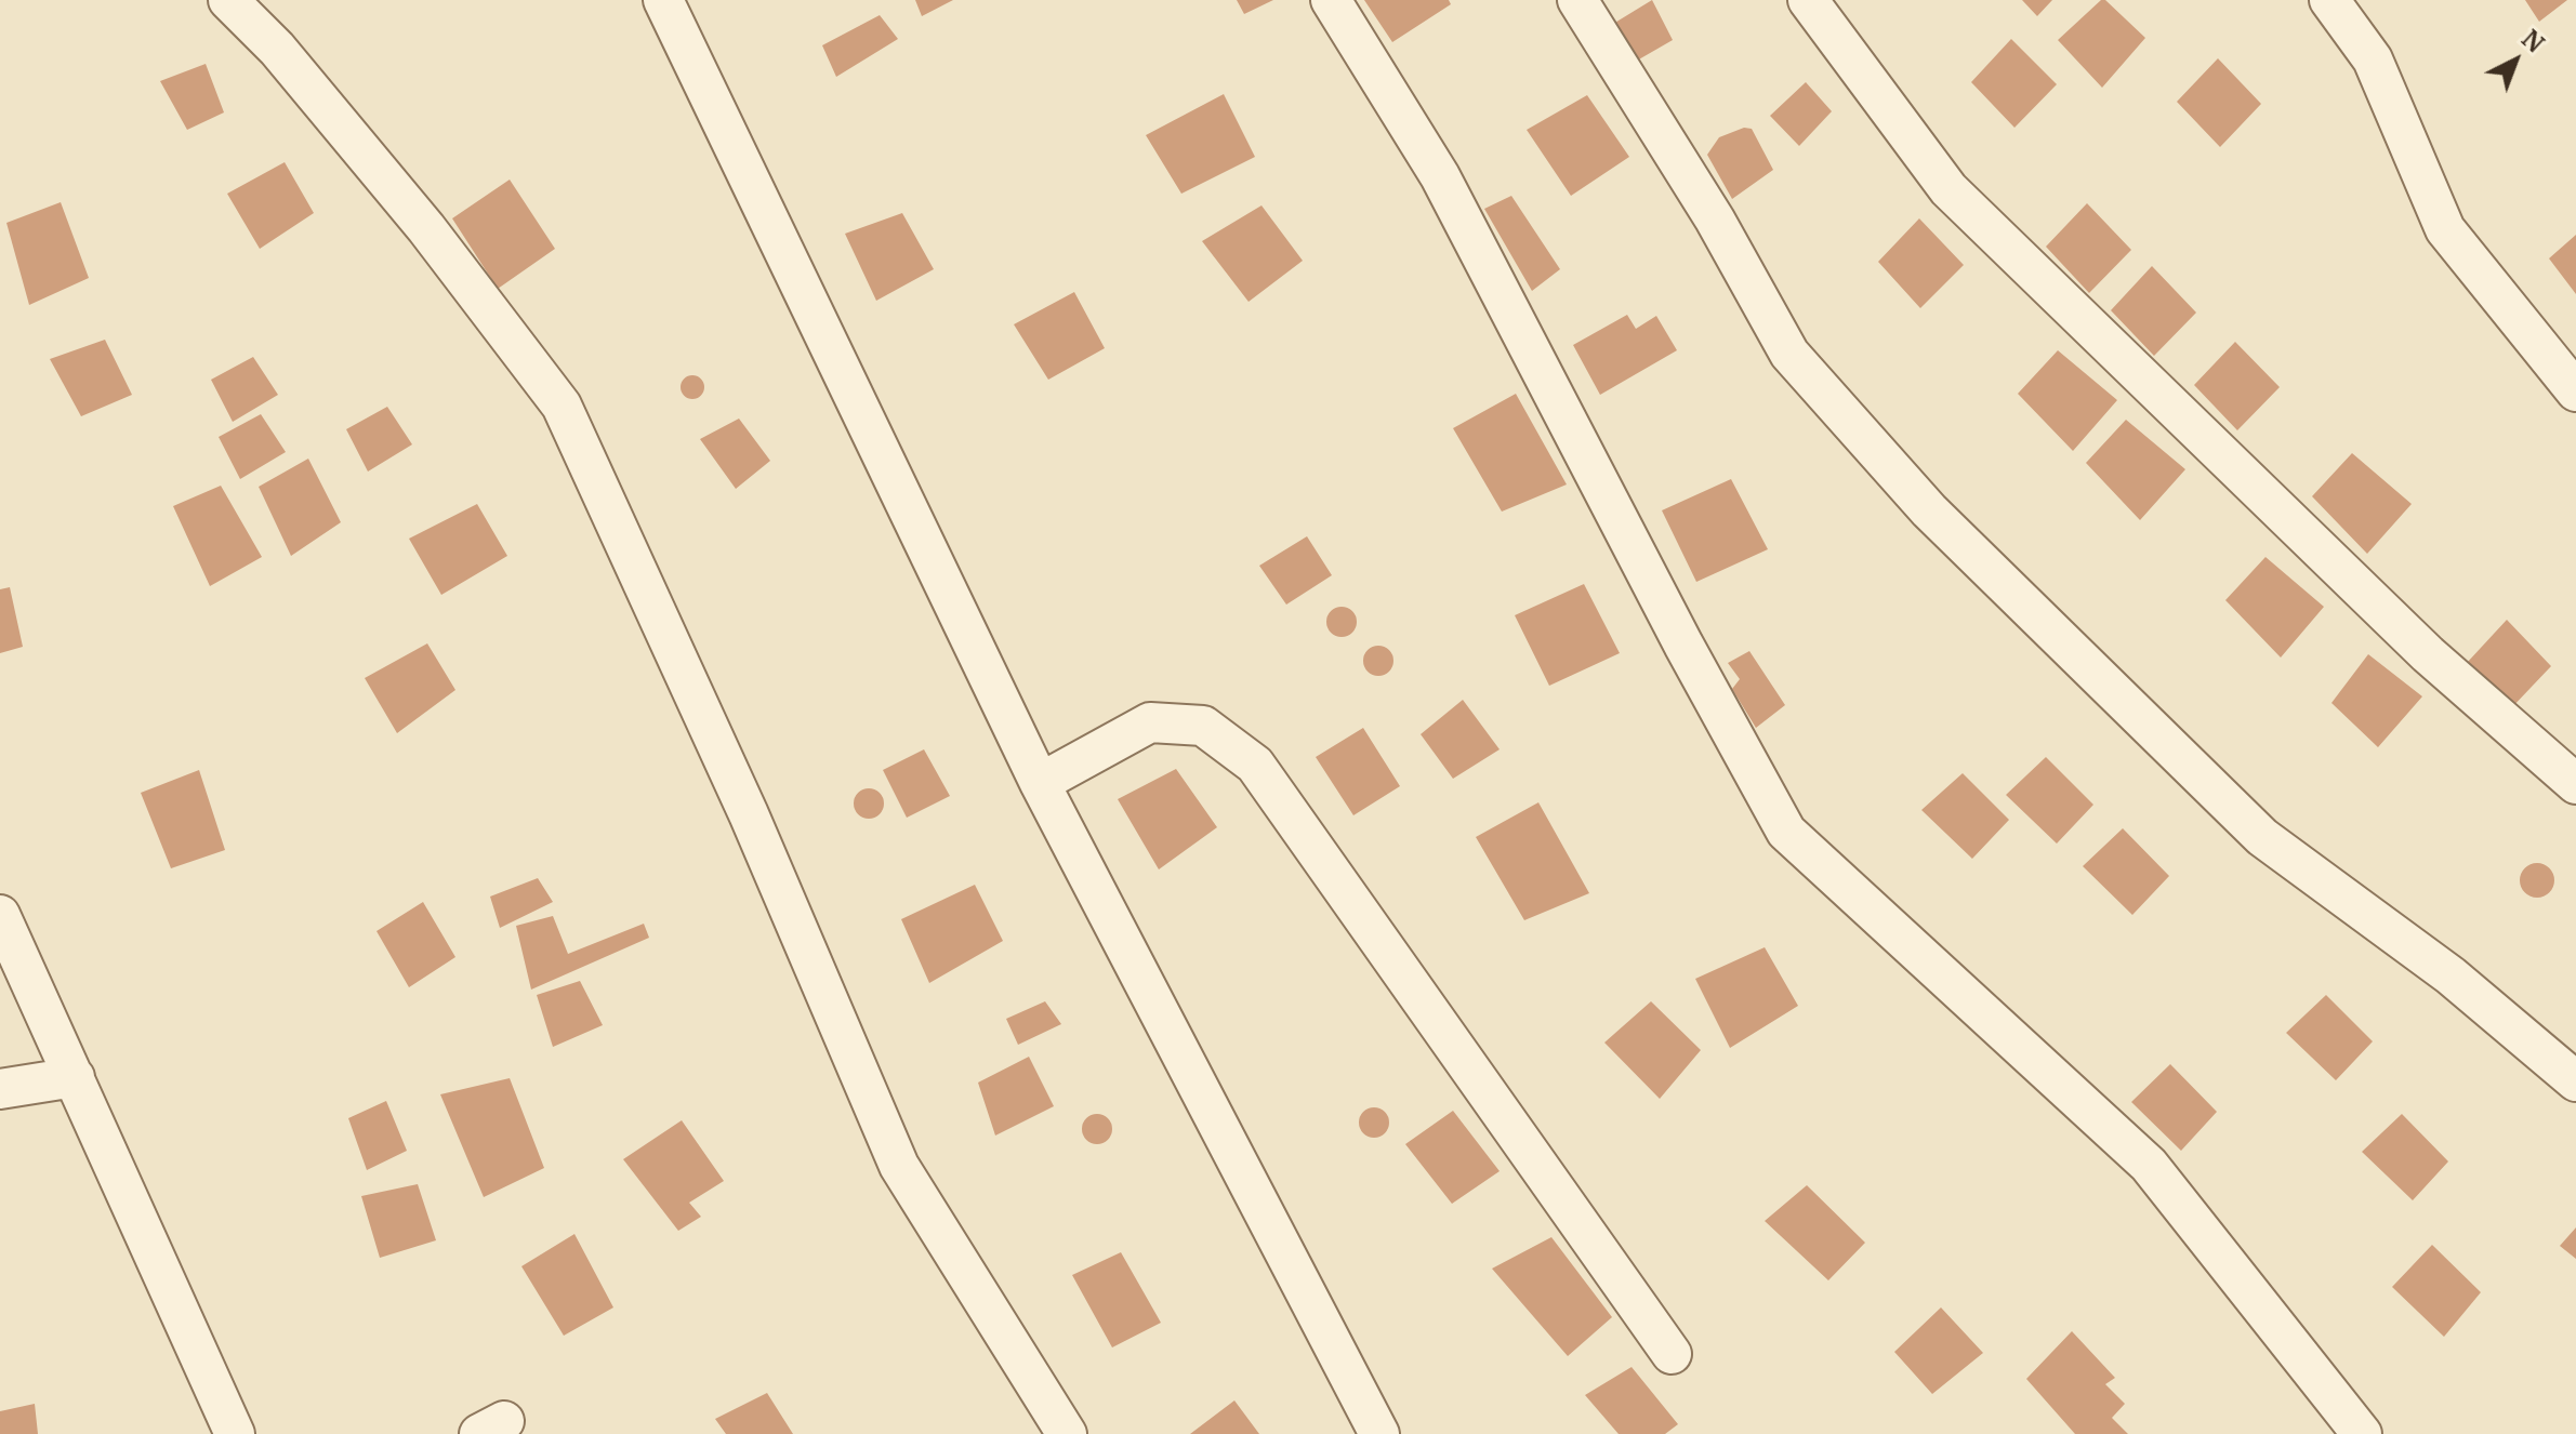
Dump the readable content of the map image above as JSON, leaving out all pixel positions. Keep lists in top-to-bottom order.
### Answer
{
  "north": "top right"
}
